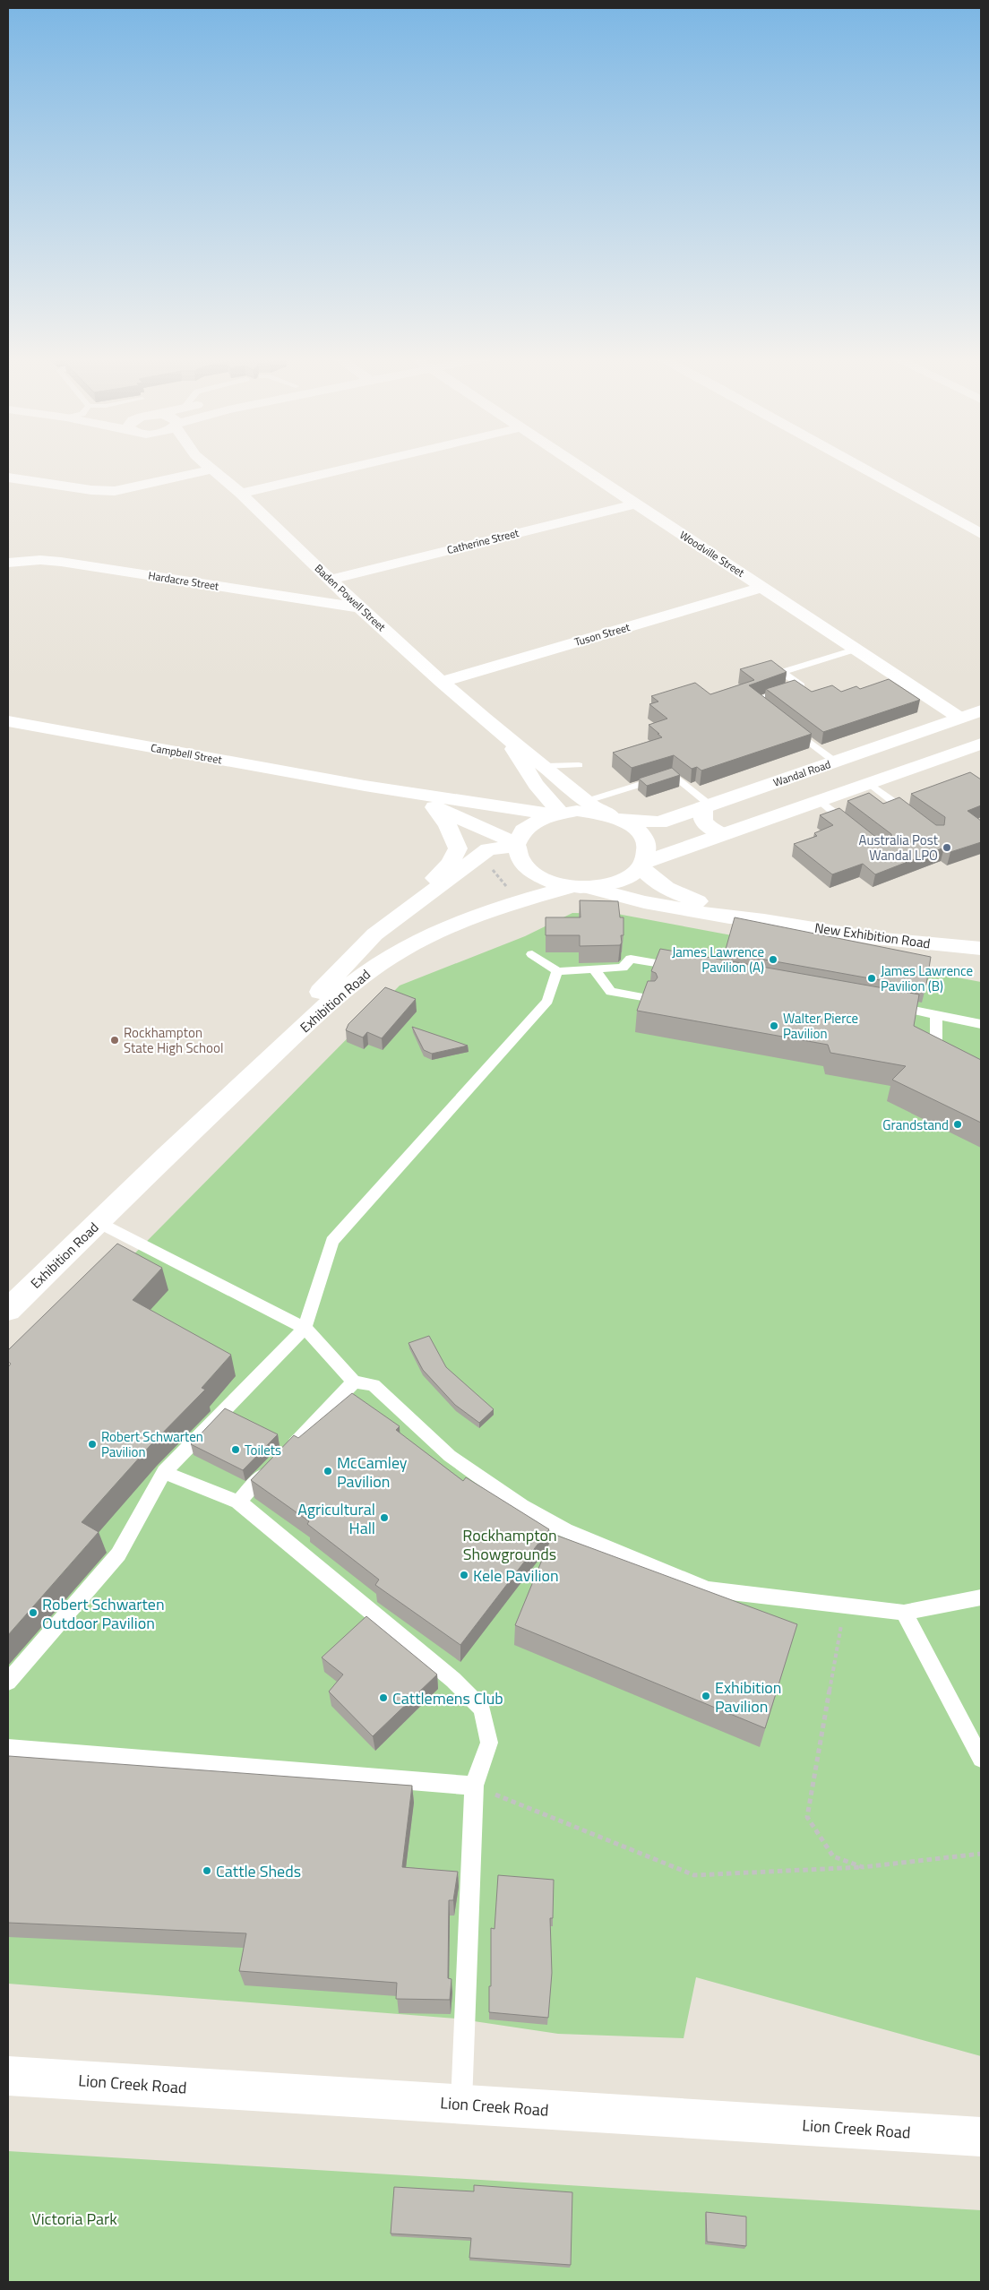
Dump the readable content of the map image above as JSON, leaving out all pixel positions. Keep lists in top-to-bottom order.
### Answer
{
  "streets": {
    "street": [
      "Catherine Street",
      "Woodville Street",
      "Hardacre Street",
      "Baden Powell Street",
      "Tuson Street",
      "Campbell Street",
      "Wandal Road",
      "New Exhibition Road",
      "Exhibition Road",
      "Lion Creek Road"
    ]
  },
  "crossings": [
    ["Catherine Street", "Woodville Street"],
    ["Catherine Street", "Baden Powell Street"],
    ["Woodville Street", "Tuson Street"],
    ["Woodville Street", "Wandal Road"],
    ["Hardacre Street", "Baden Powell Street"],
    ["Baden Powell Street", "Tuson Street"],
    ["Baden Powell Street", "Campbell Street"],
    ["Baden Powell Street", "Wandal Road"],
    ["Baden Powell Street", "New Exhibition Road"],
    ["Baden Powell Street", "Exhibition Road"],
    ["Campbell Street", "Wandal Road"],
    ["Campbell Street", "New Exhibition Road"],
    ["Campbell Street", "Exhibition Road"],
    ["Wandal Road", "New Exhibition Road"],
    ["Wandal Road", "Exhibition Road"],
    ["New Exhibition Road", "Exhibition Road"]
  ],
  "parks": ["Rockhampton Showgrounds", "Victoria Park"],
  "places": [
    "Australia Post Wandal LPO",
    "James Lawrence Pavilion (A)",
    "James Lawrence Pavilion (B)",
    "Walter Pierce Pavilion",
    "Rockhampton State High School",
    "Grandstand",
    "Robert Schwarten Pavilion",
    "Toilets",
    "McCamley Pavilion",
    "Agricultural Hall",
    "Kele Pavilion",
    "Robert Schwarten Outdoor Pavilion",
    "Exhibition Pavilion",
    "Cattlemens Club",
    "Cattle Sheds"
  ]
}
